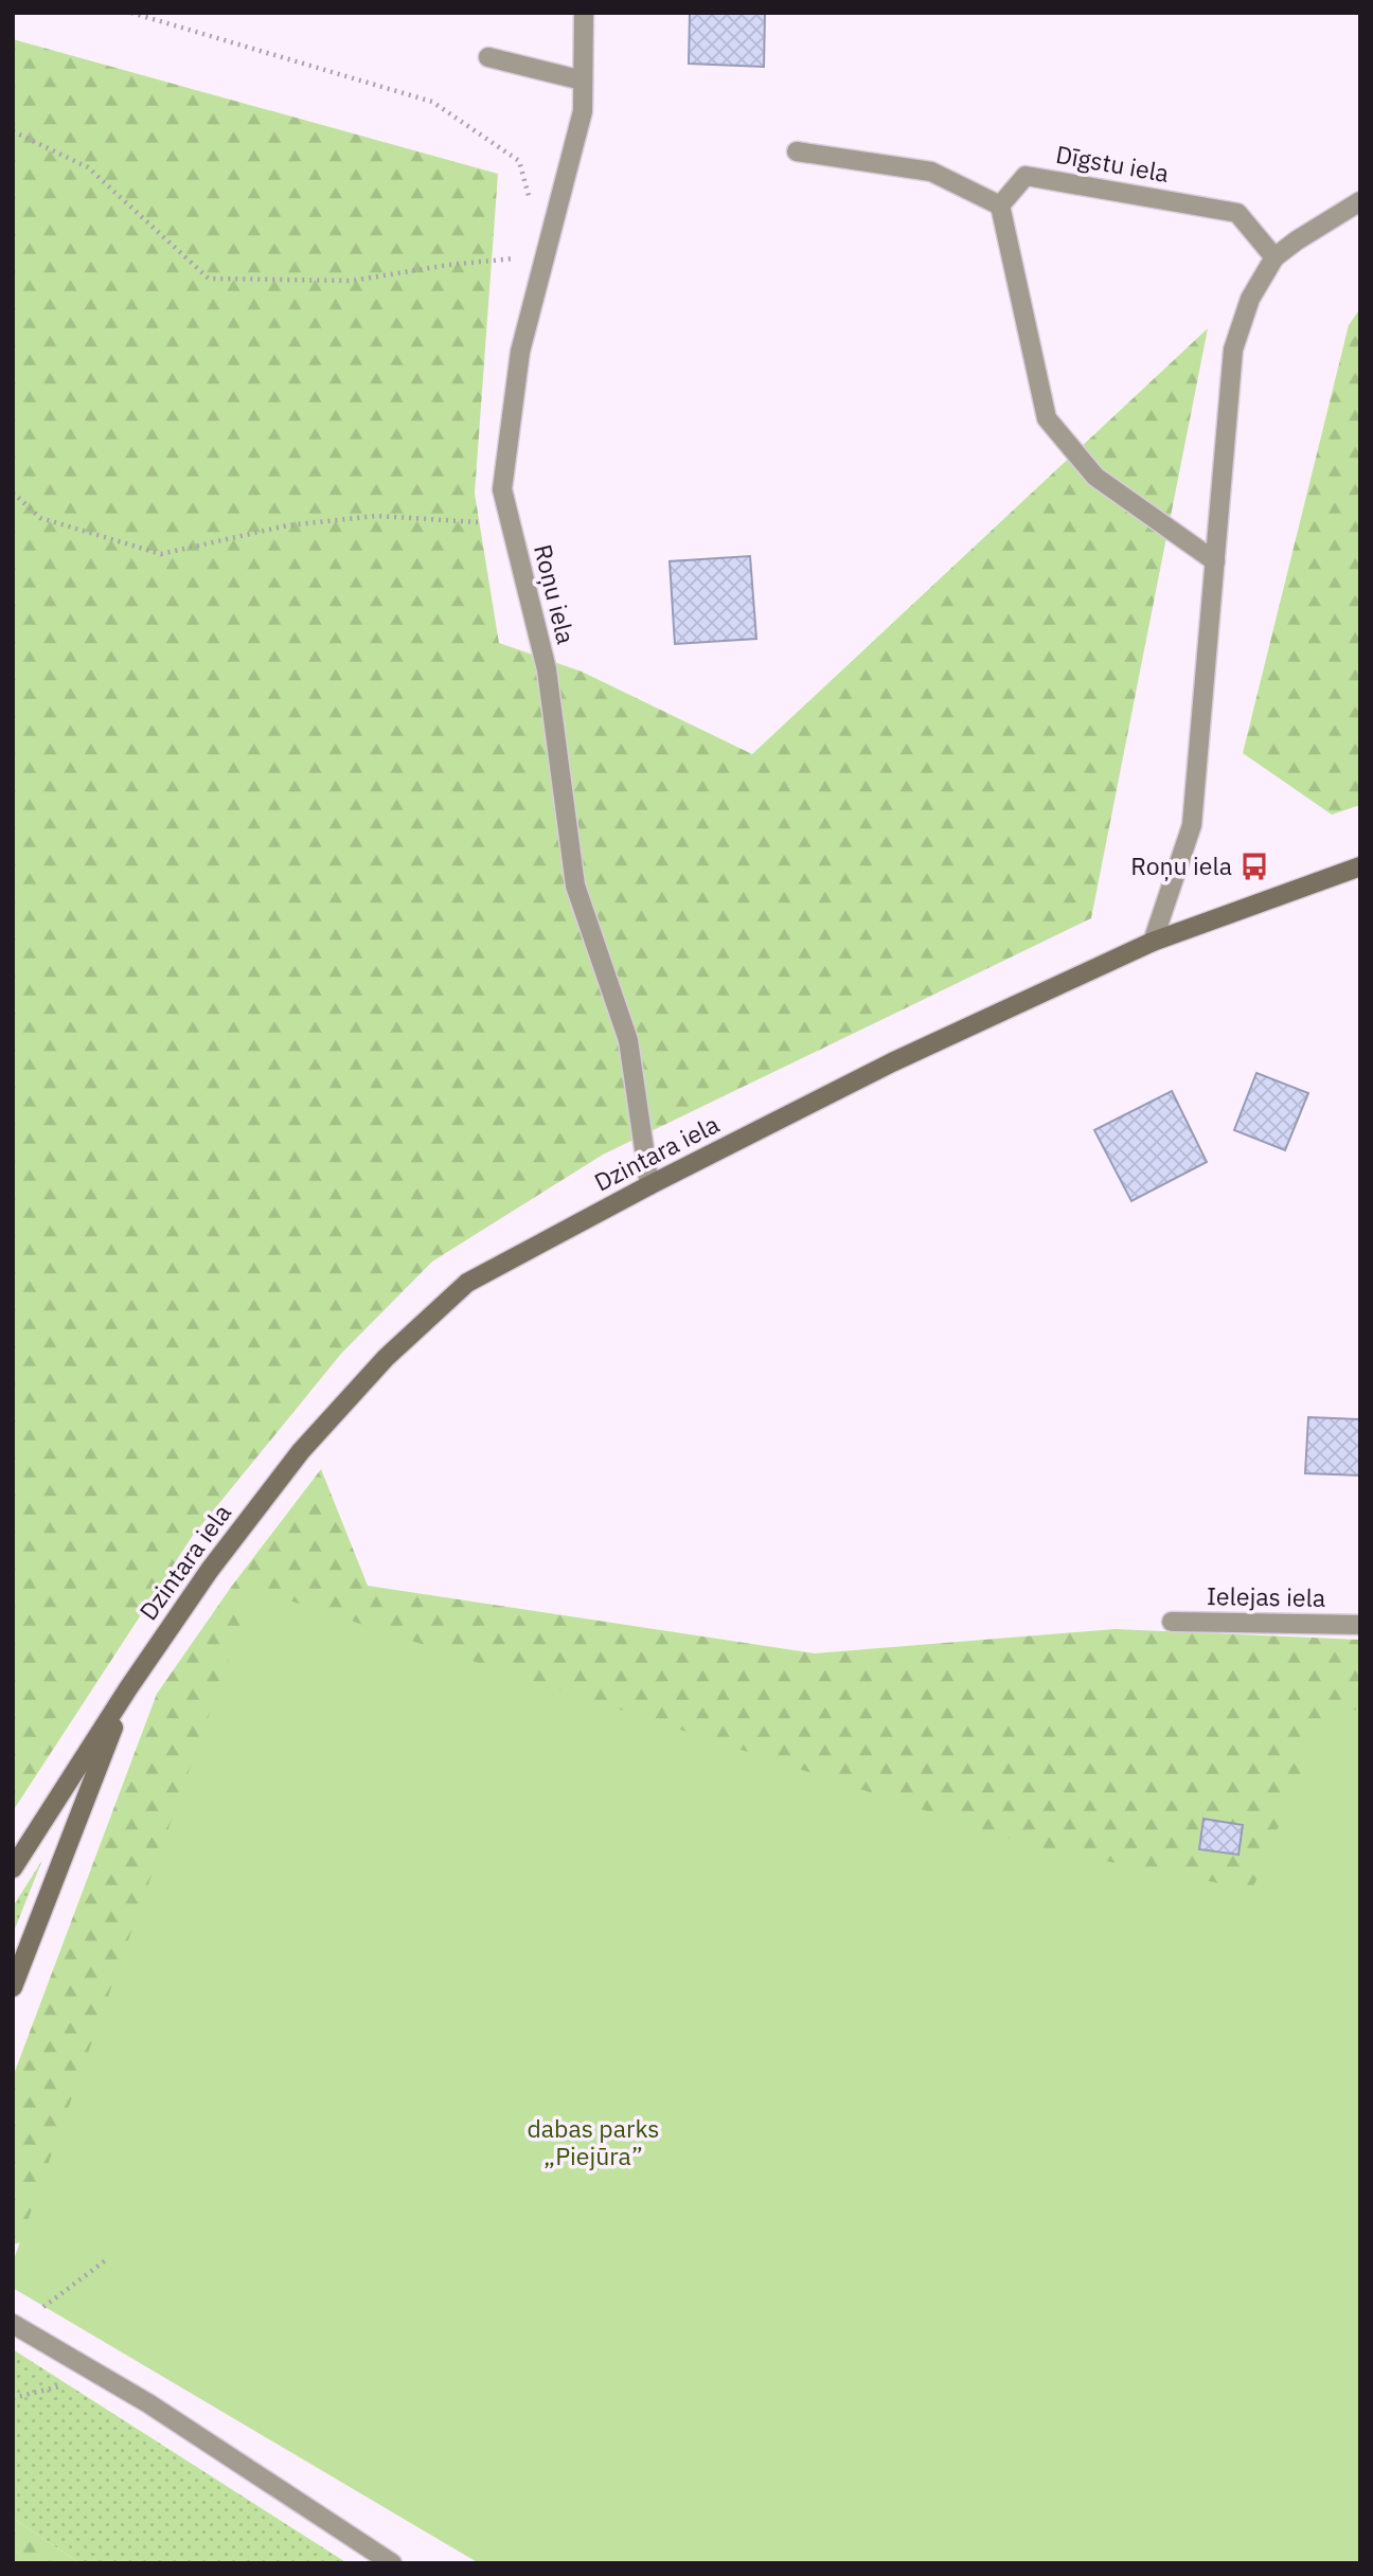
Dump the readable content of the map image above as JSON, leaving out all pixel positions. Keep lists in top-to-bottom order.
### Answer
{
  "streets": {
    "street": [
      "Dīgstu iela",
      "Roņu iela",
      "Dzintara iela",
      "Ielejas iela"
    ]
  },
  "crossings": [
    ["Roņu iela", "Dzintara iela"]
  ],
  "parks": ["dabas parks „Piejūra”"],
  "places": {
    "bus stop": ["Roņu iela"]
  }
}
